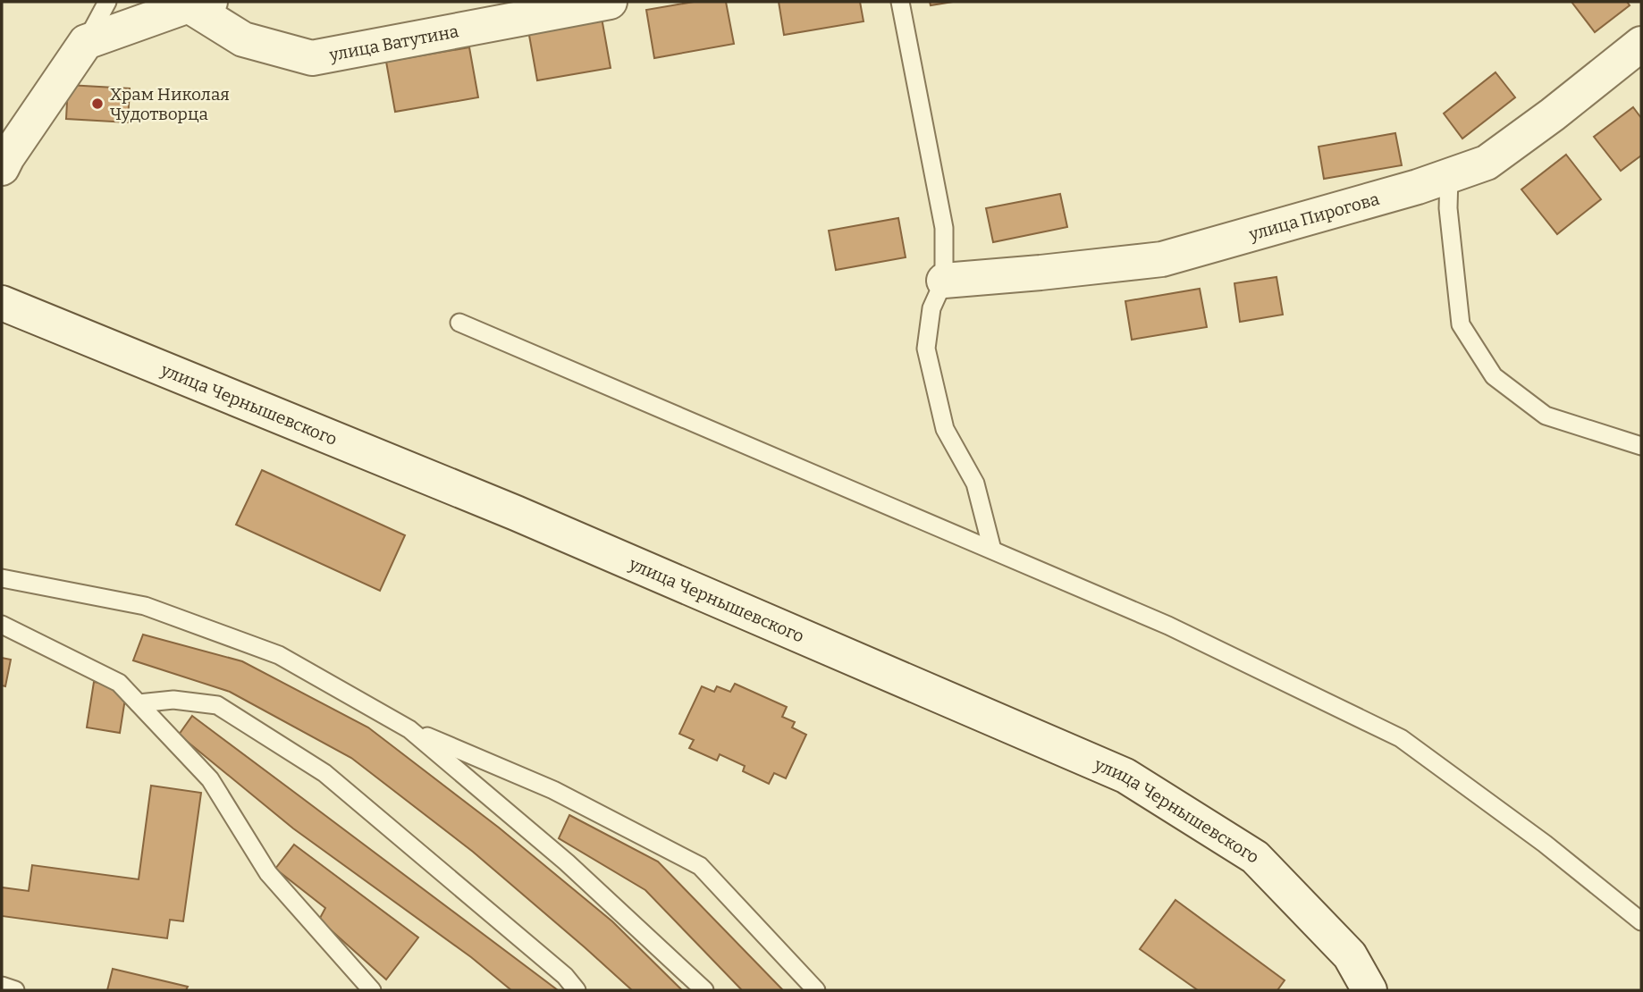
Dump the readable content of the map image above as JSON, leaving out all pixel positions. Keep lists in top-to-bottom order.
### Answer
{
  "streets": {
    "main road": ["улица Ватутина", "улица Пирогова", "улица Чернышевского"]
  },
  "places": ["Храм Николая Чудотворца"]
}
